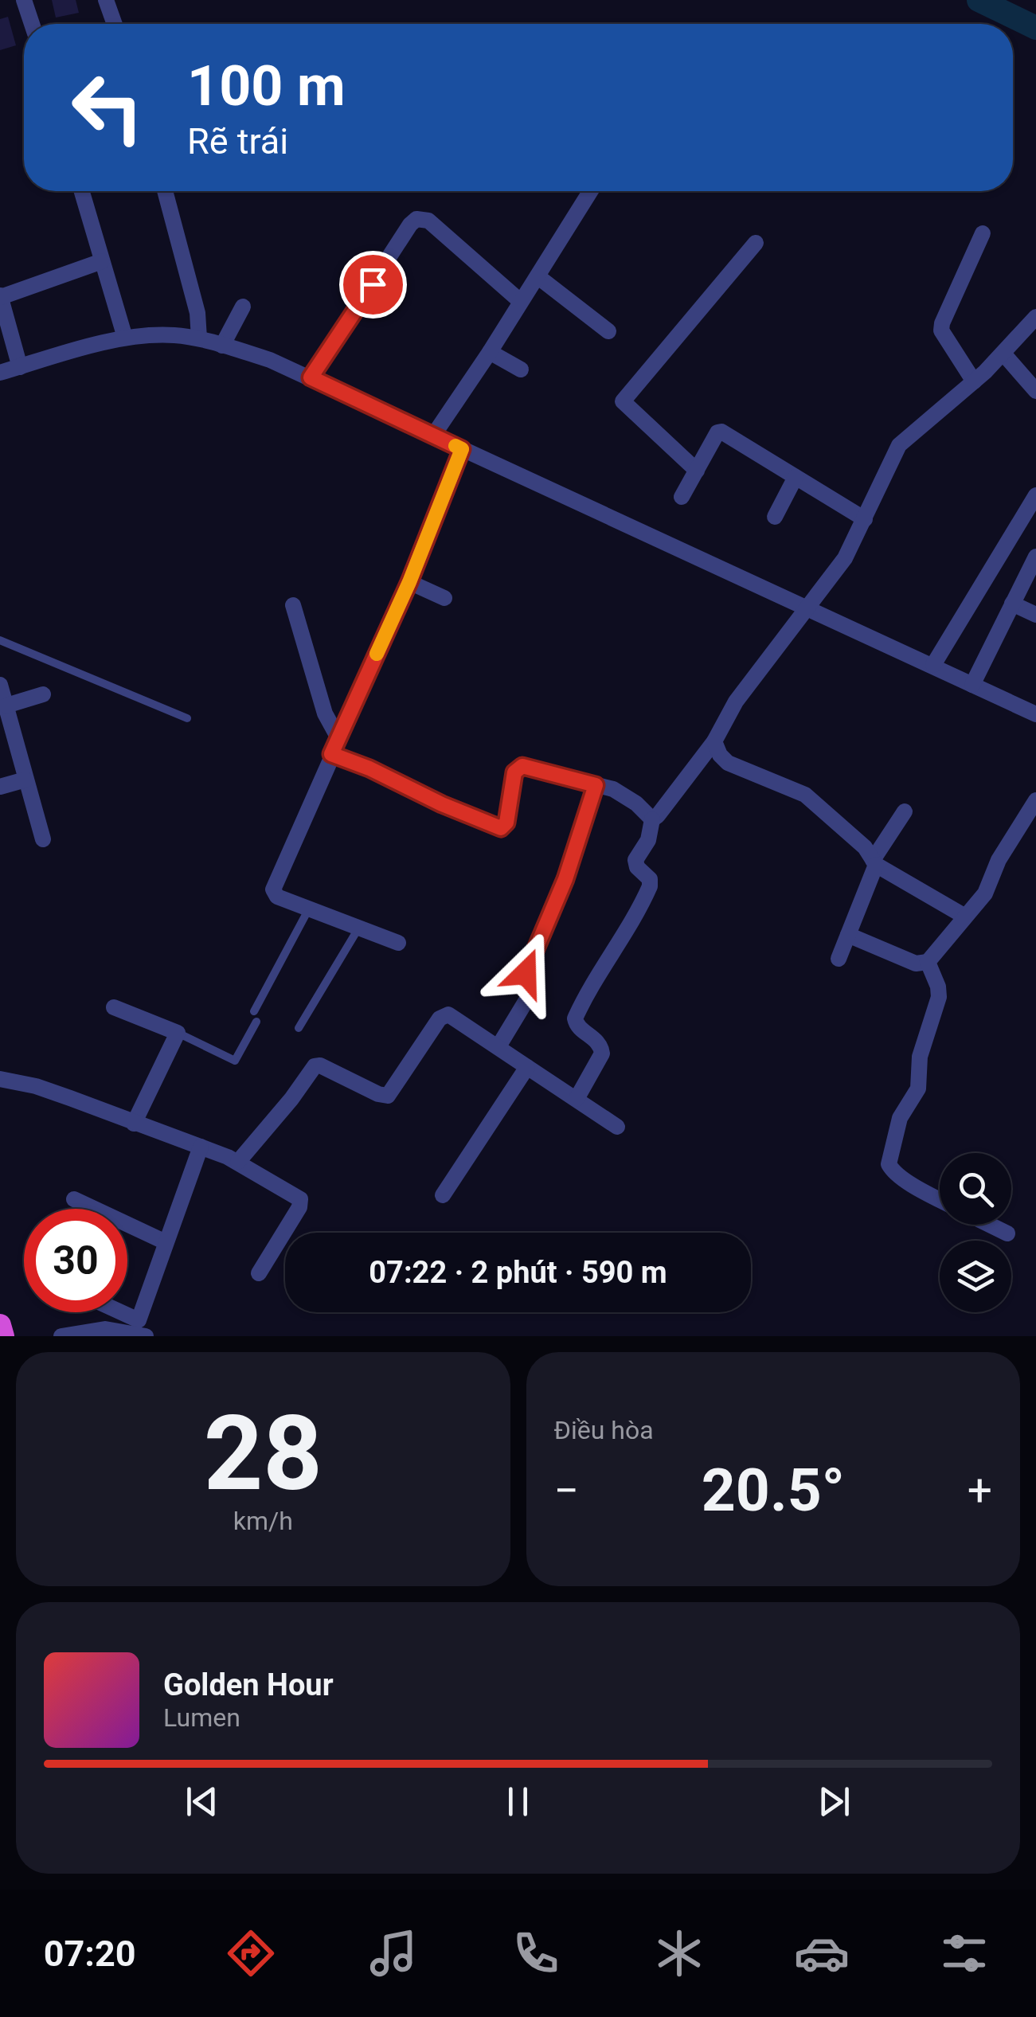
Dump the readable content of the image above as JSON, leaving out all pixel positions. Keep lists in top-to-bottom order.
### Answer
{
  "page": {
    "turn": ["100 m", "Rẽ trái"],
    "limit": "30",
    "trip": "07:22 · 2 phút · 590 m",
    "tile": [
      ["28", "km/h"],
      "Điều hòa"
    ],
    "heat": ["−", "20.5°", "+"],
    "song": ["Golden Hour", "Lumen"],
    "tabs": "07:20"
  }
}
